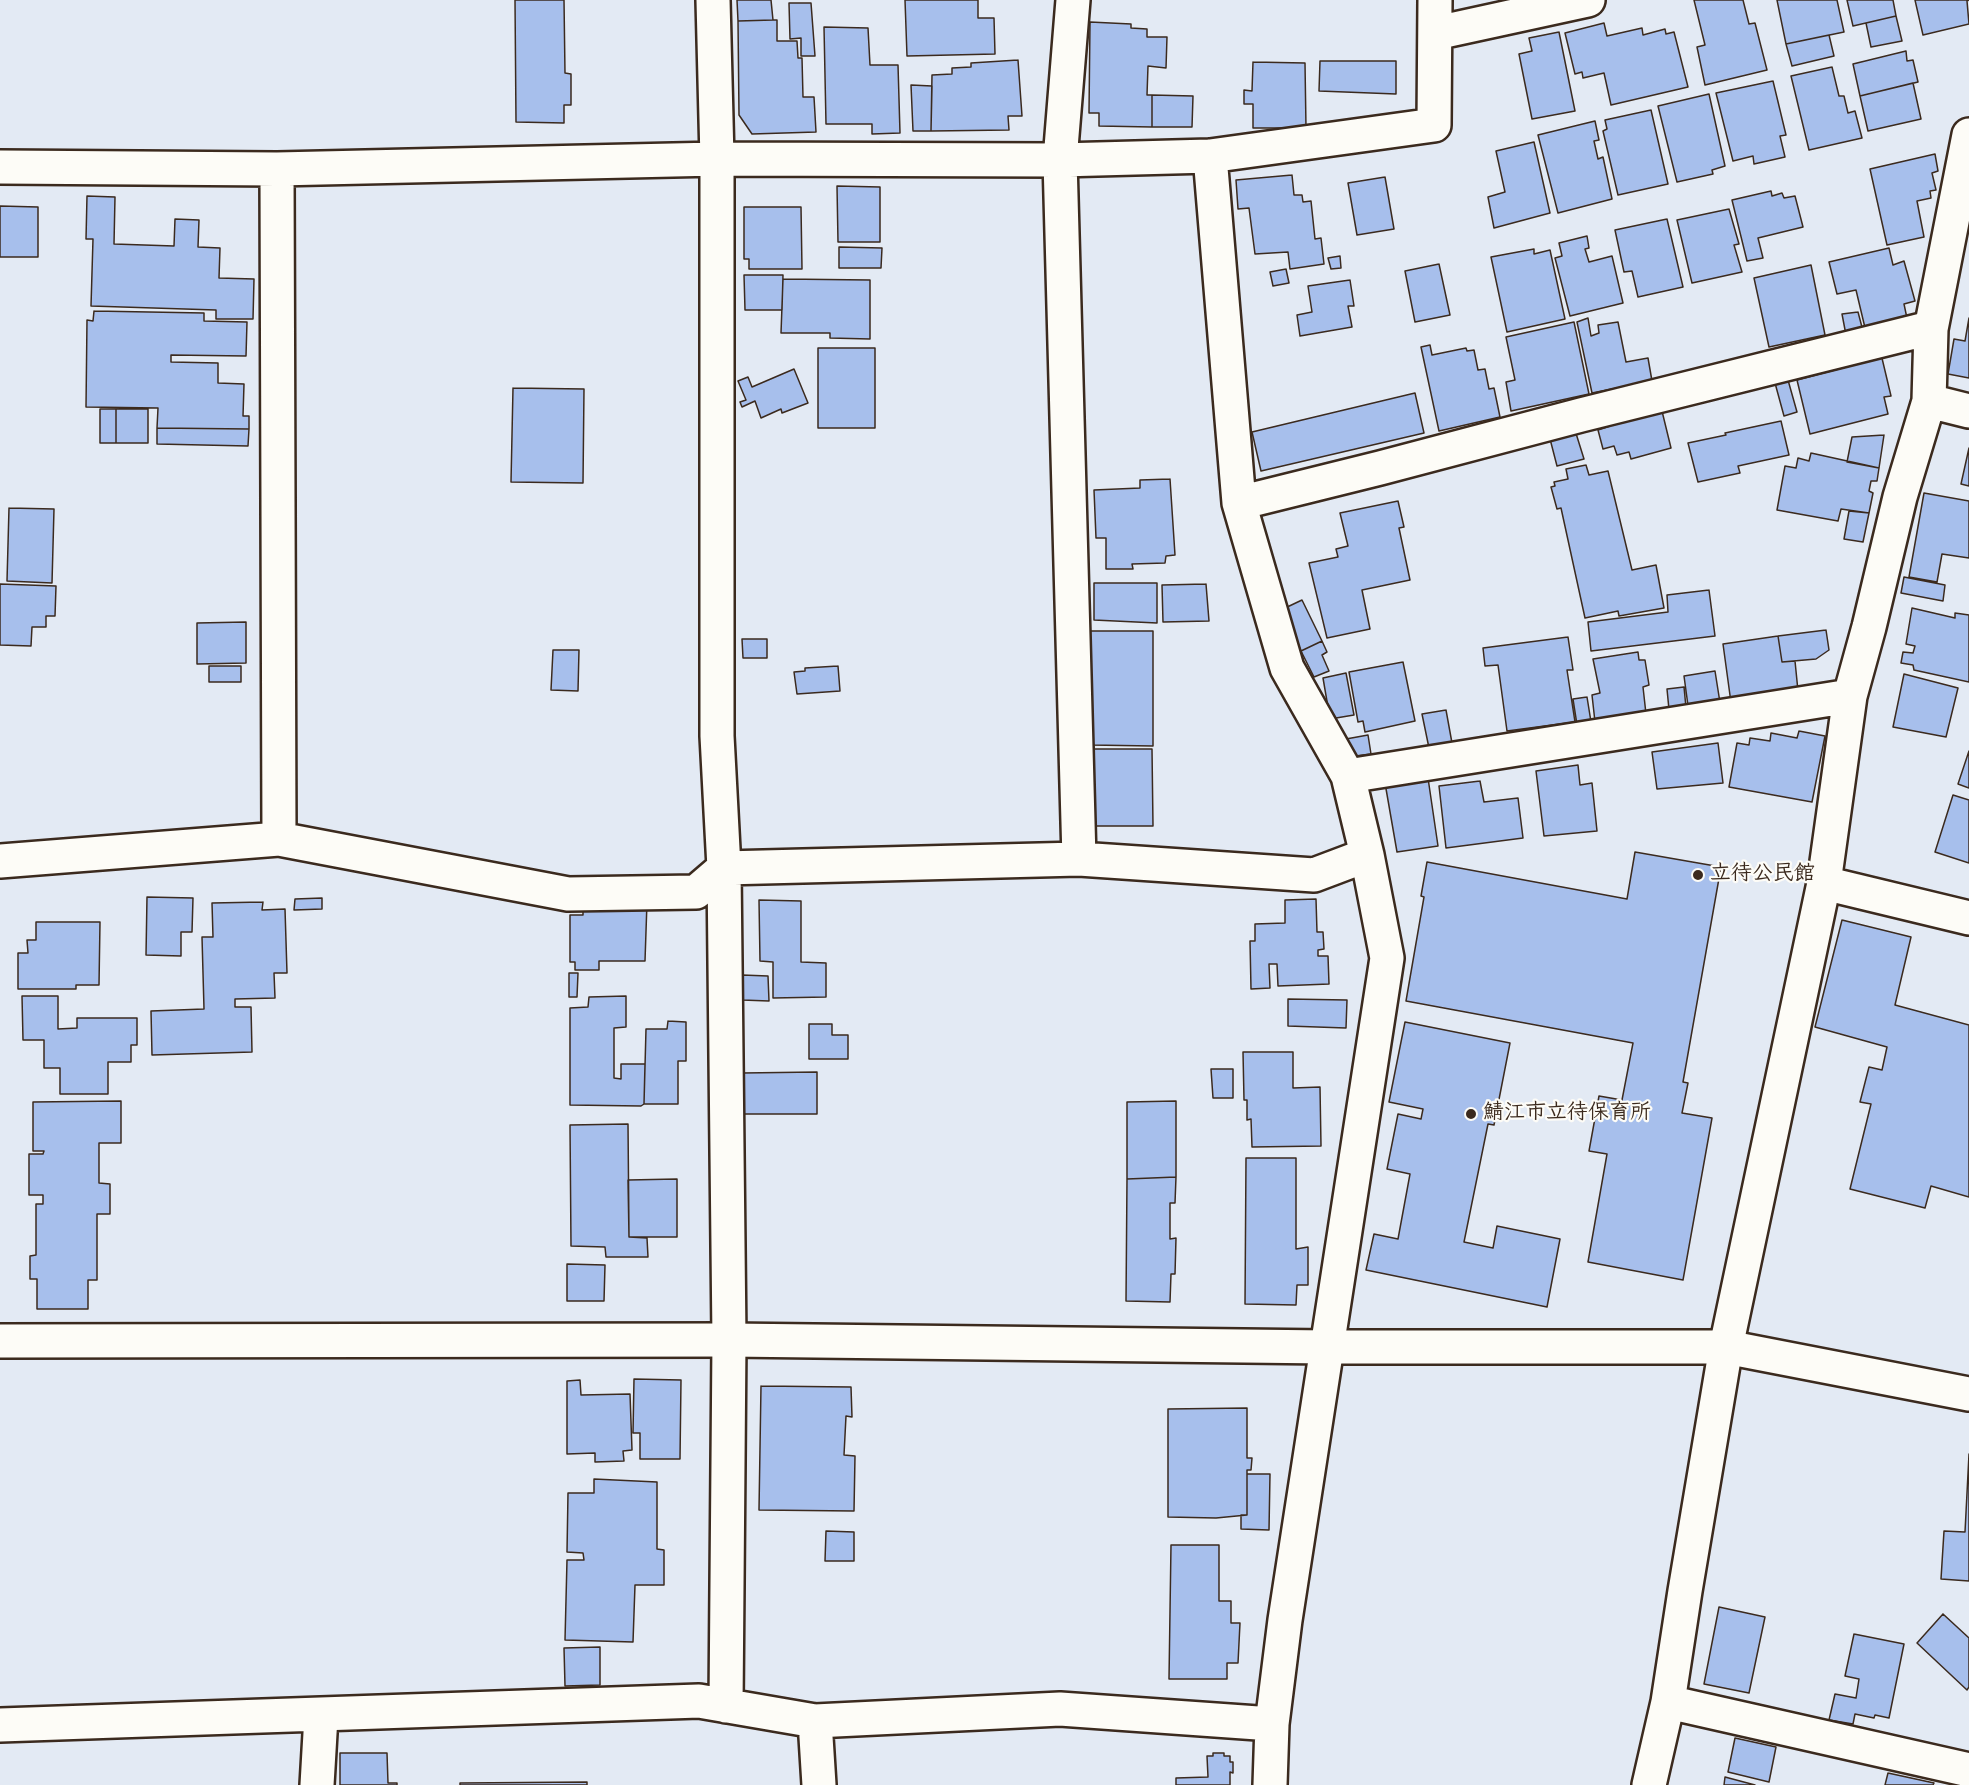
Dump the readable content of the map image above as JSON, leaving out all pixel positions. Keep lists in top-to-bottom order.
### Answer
{
  "places": ["立待公民館", "鯖江市立待保育所"]
}
